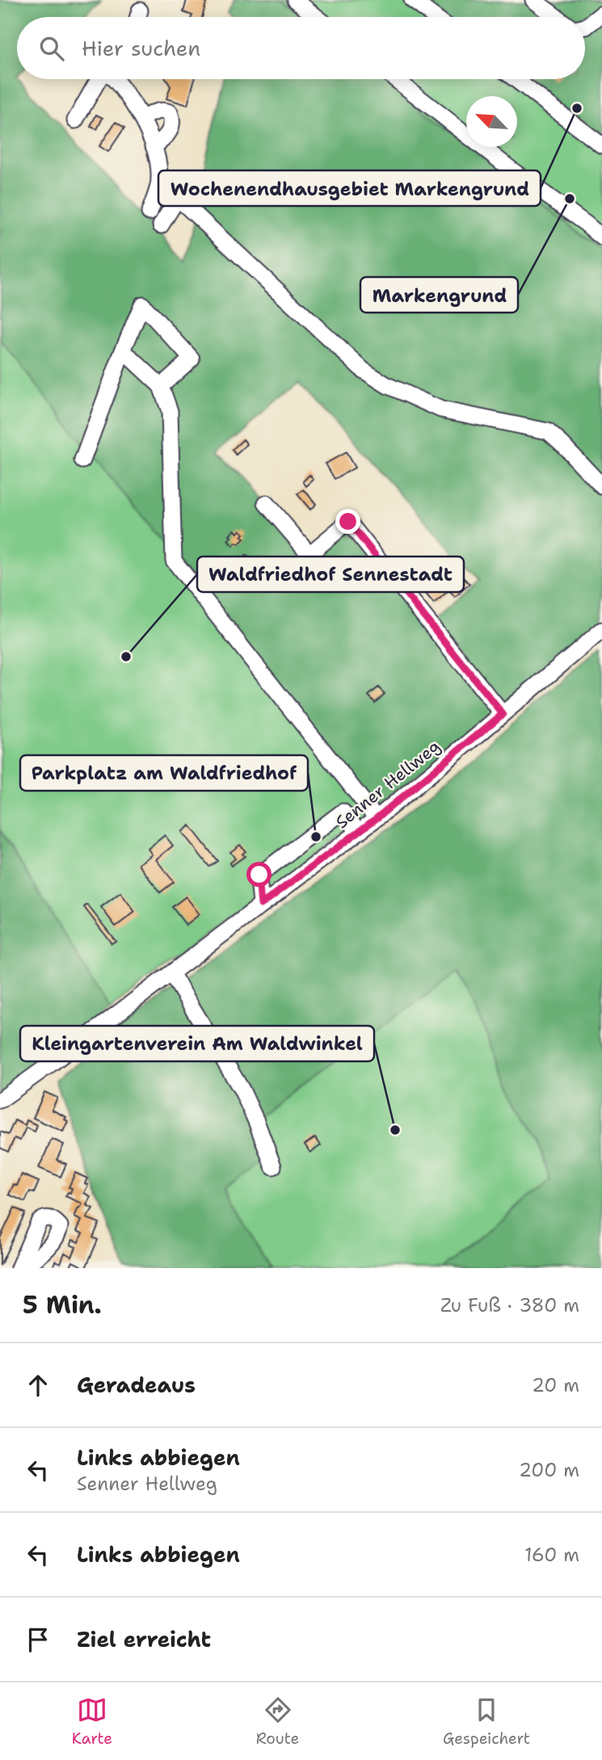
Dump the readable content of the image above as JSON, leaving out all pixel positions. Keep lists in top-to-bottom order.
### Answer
{
  "streets": {
    "street": ["Senner Hellweg"]
  },
  "places": [
    "Wochenendhausgebiet Markengrund",
    "Markengrund",
    "Waldfriedhof Sennestadt",
    "Parkplatz am Waldfriedhof",
    "Kleingartenverein Am Waldwinkel"
  ],
  "north": "top left",
  "page": {
    "search": "Hier suchen",
    "heading": ["5 Min.", "Zu Fuß · 380 m"],
    "list": [
      ["Geradeaus", "20 m"],
      ["Links abbiegen", "Senner Hellweg", "200 m"],
      ["Links abbiegen", "160 m"],
      "Ziel erreicht"
    ],
    "nav": ["Karte", "Route", "Gespeichert"]
  }
}
